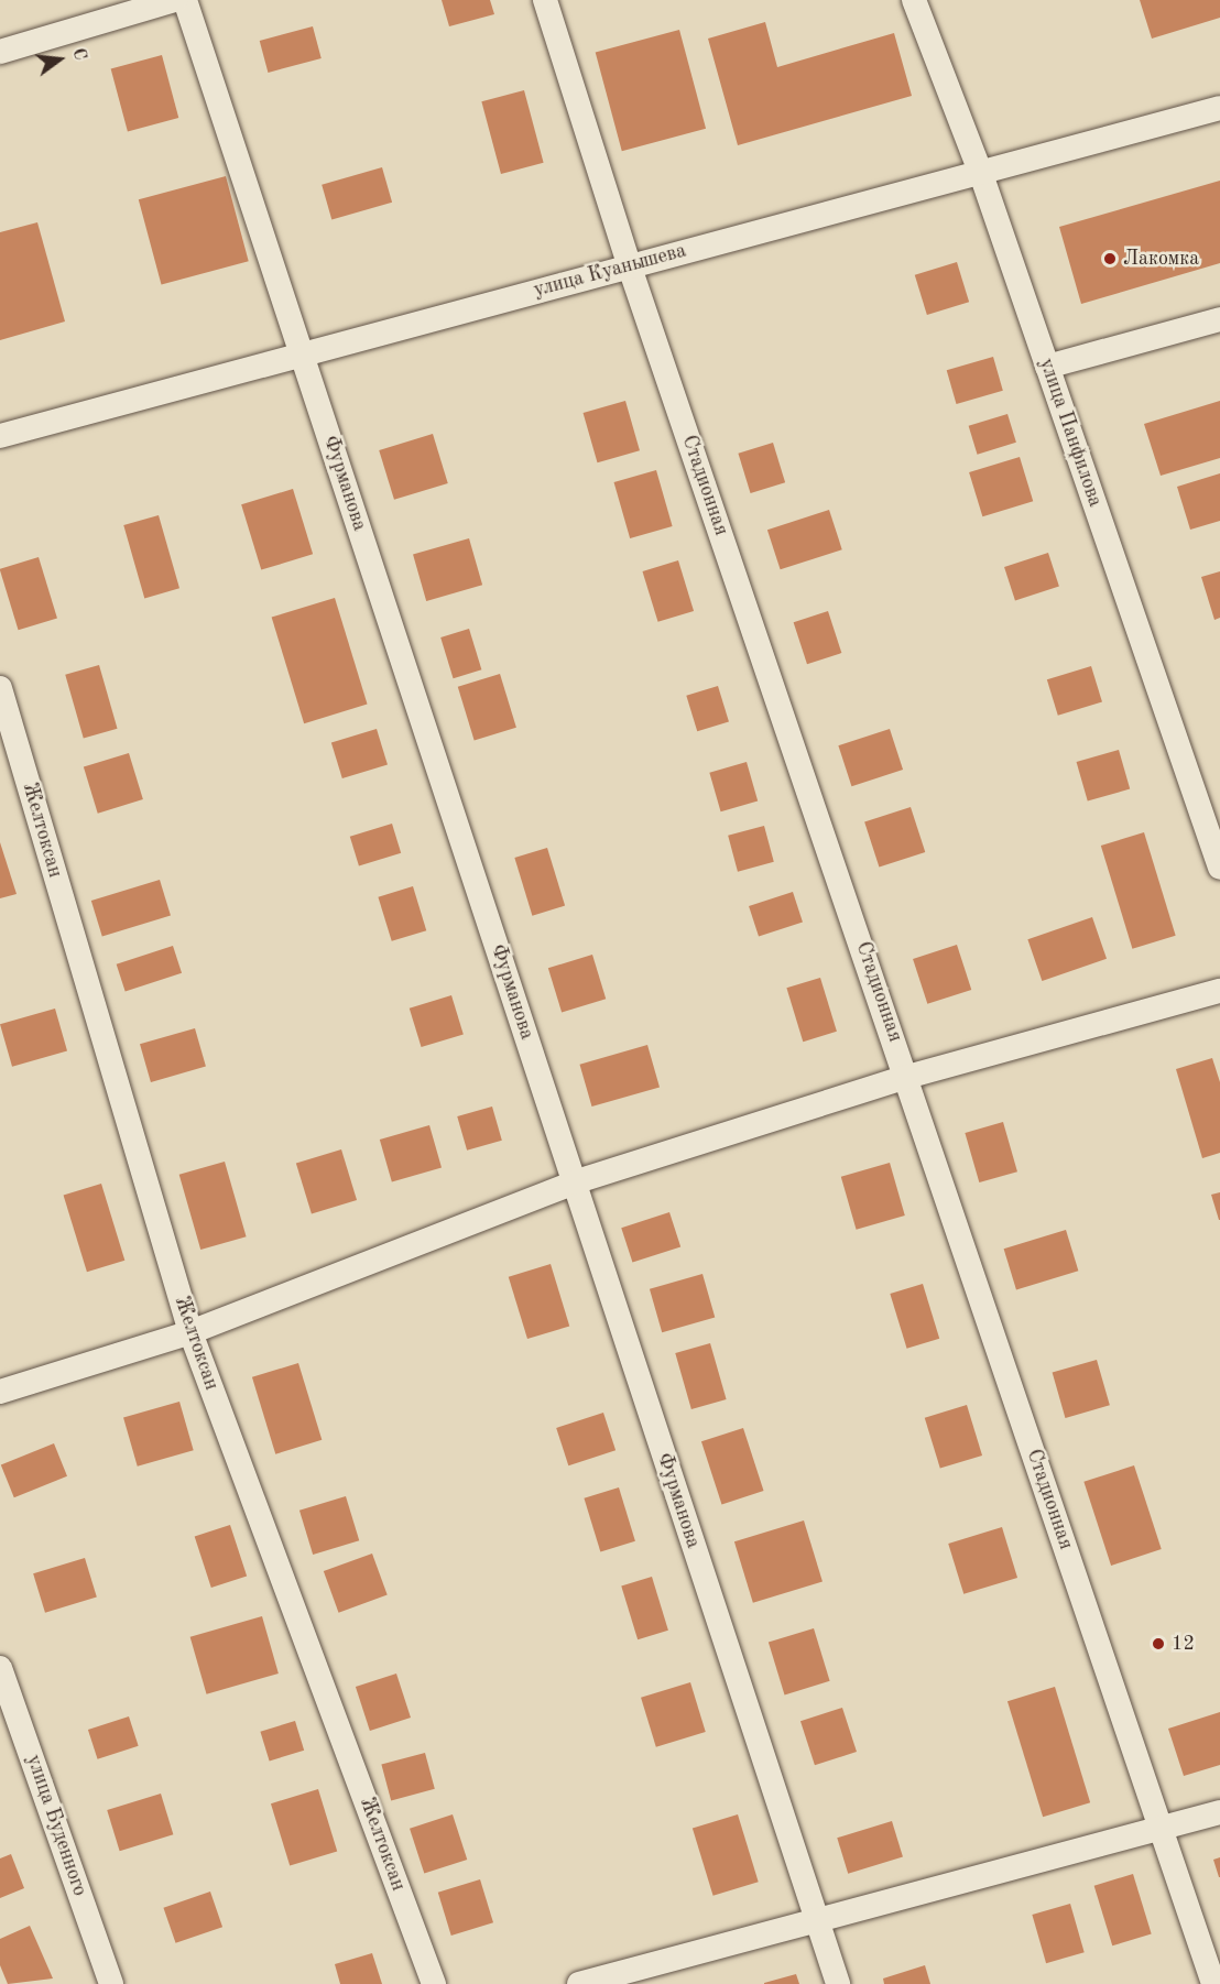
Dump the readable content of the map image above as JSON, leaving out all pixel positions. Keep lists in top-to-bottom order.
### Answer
{
  "streets": {
    "street": [
      "улица Куанышева",
      "улица Панфилова",
      "Фурманова",
      "Стадионная",
      "Желтоксан",
      "улица Буденного"
    ]
  },
  "crossings": [
    ["улица Куанышева", "улица Панфилова"],
    ["улица Куанышева", "Фурманова"],
    ["улица Куанышева", "Стадионная"]
  ],
  "places": ["Лакомка", "12"],
  "north": "right"
}
